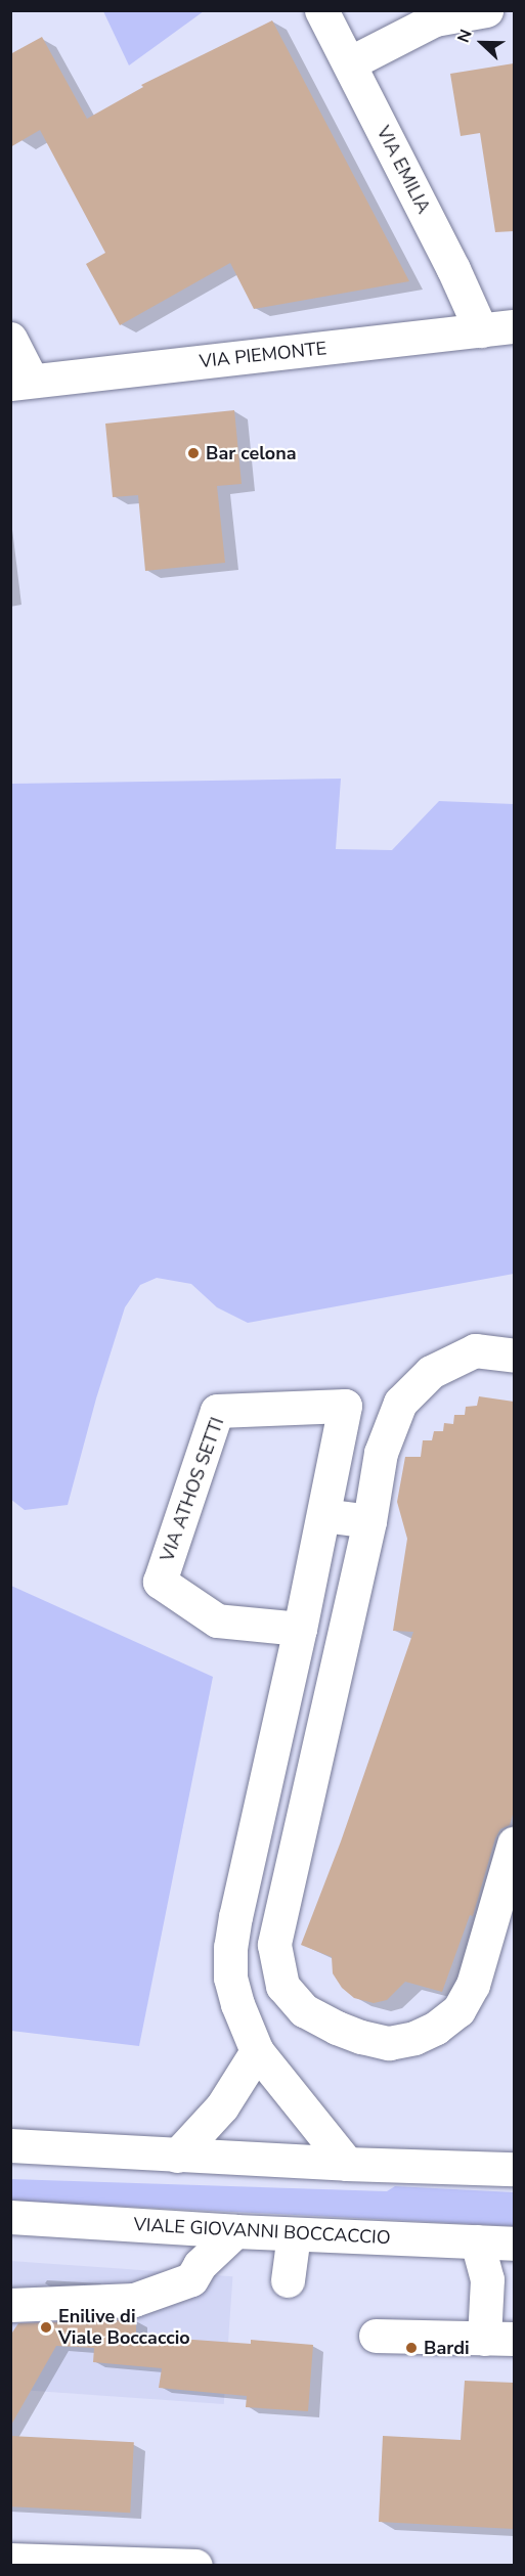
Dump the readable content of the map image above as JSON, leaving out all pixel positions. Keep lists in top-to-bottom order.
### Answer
{
  "streets": {
    "street": [
      "VIA EMILIA",
      "VIA PIEMONTE",
      "VIA ATHOS SETTI",
      "VIALE GIOVANNI BOCCACCIO"
    ]
  },
  "crossings": [
    ["VIA EMILIA", "VIA PIEMONTE"]
  ],
  "places": ["Bar celona", "Enilive di Viale Boccaccio", "Bardi"],
  "north": "left"
}
